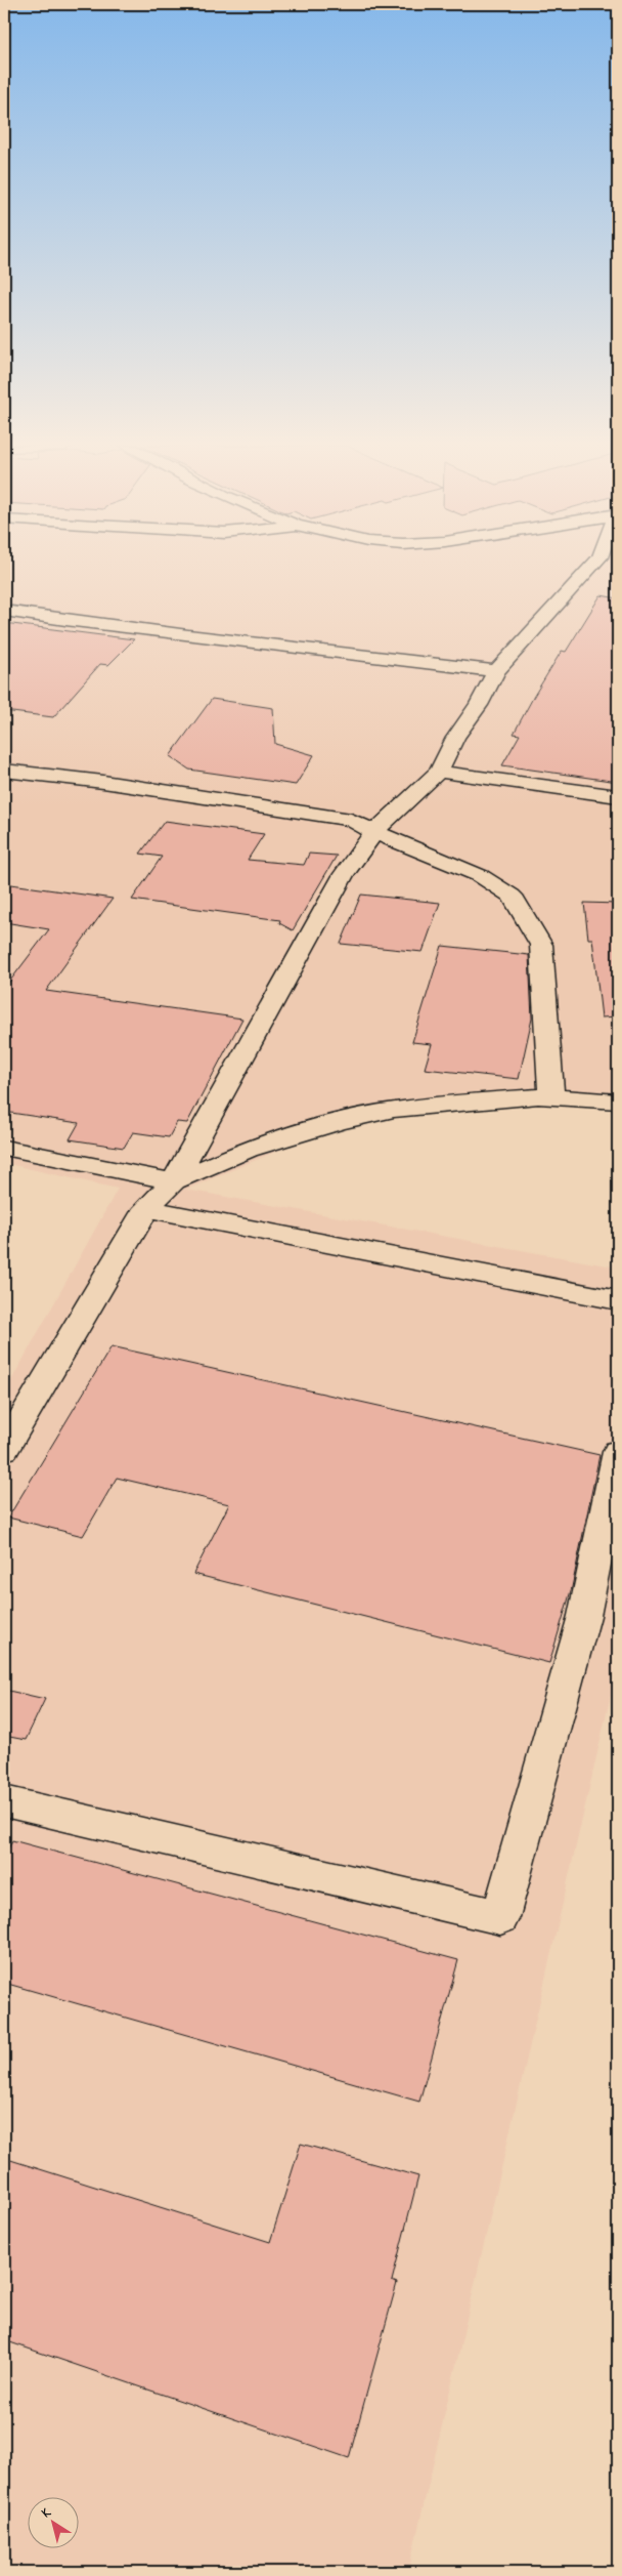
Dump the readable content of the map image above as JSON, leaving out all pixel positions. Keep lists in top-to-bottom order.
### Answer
{
  "north": "top left"
}
